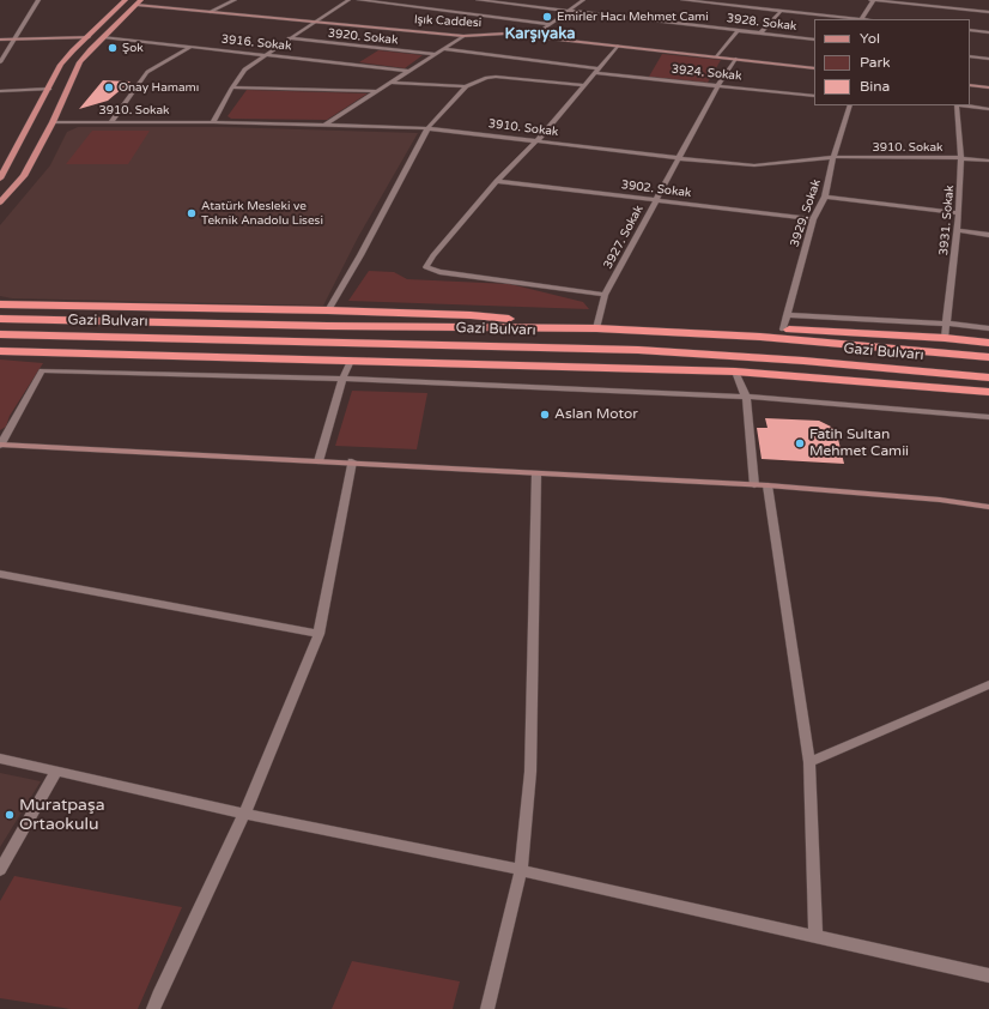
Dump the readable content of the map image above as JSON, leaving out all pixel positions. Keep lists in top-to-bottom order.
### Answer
{
  "streets": {
    "highway": ["Gazi Bulvarı"],
    "street": [
      "Işık Caddesi",
      "3928. Sokak",
      "3920. Sokak",
      "3916. Sokak",
      "3924. Sokak",
      "3910. Sokak",
      "3902. Sokak",
      "3929. Sokak",
      "3931. Sokak",
      "3927. Sokak"
    ]
  },
  "crossings": [
    ["Işık Caddesi", "3927. Sokak"],
    ["3924. Sokak", "3927. Sokak"],
    ["3910. Sokak", "3929. Sokak"],
    ["3910. Sokak", "3931. Sokak"],
    ["3910. Sokak", "3927. Sokak"],
    ["3902. Sokak", "3929. Sokak"],
    ["3902. Sokak", "3927. Sokak"],
    ["3927. Sokak", "Gazi Bulvarı"]
  ],
  "districts": ["Karşıyaka"],
  "places": [
    "Emirler Hacı Mehmet Cami",
    "Şok",
    "Onay Hamamı",
    "Atatürk Mesleki ve Teknik Anadolu Lisesi",
    "Aslan Motor",
    "Fatih Sultan Mehmet Camii",
    "Muratpaşa Ortaokulu"
  ],
  "legend": ["Yol", "Park", "Bina"]
}
